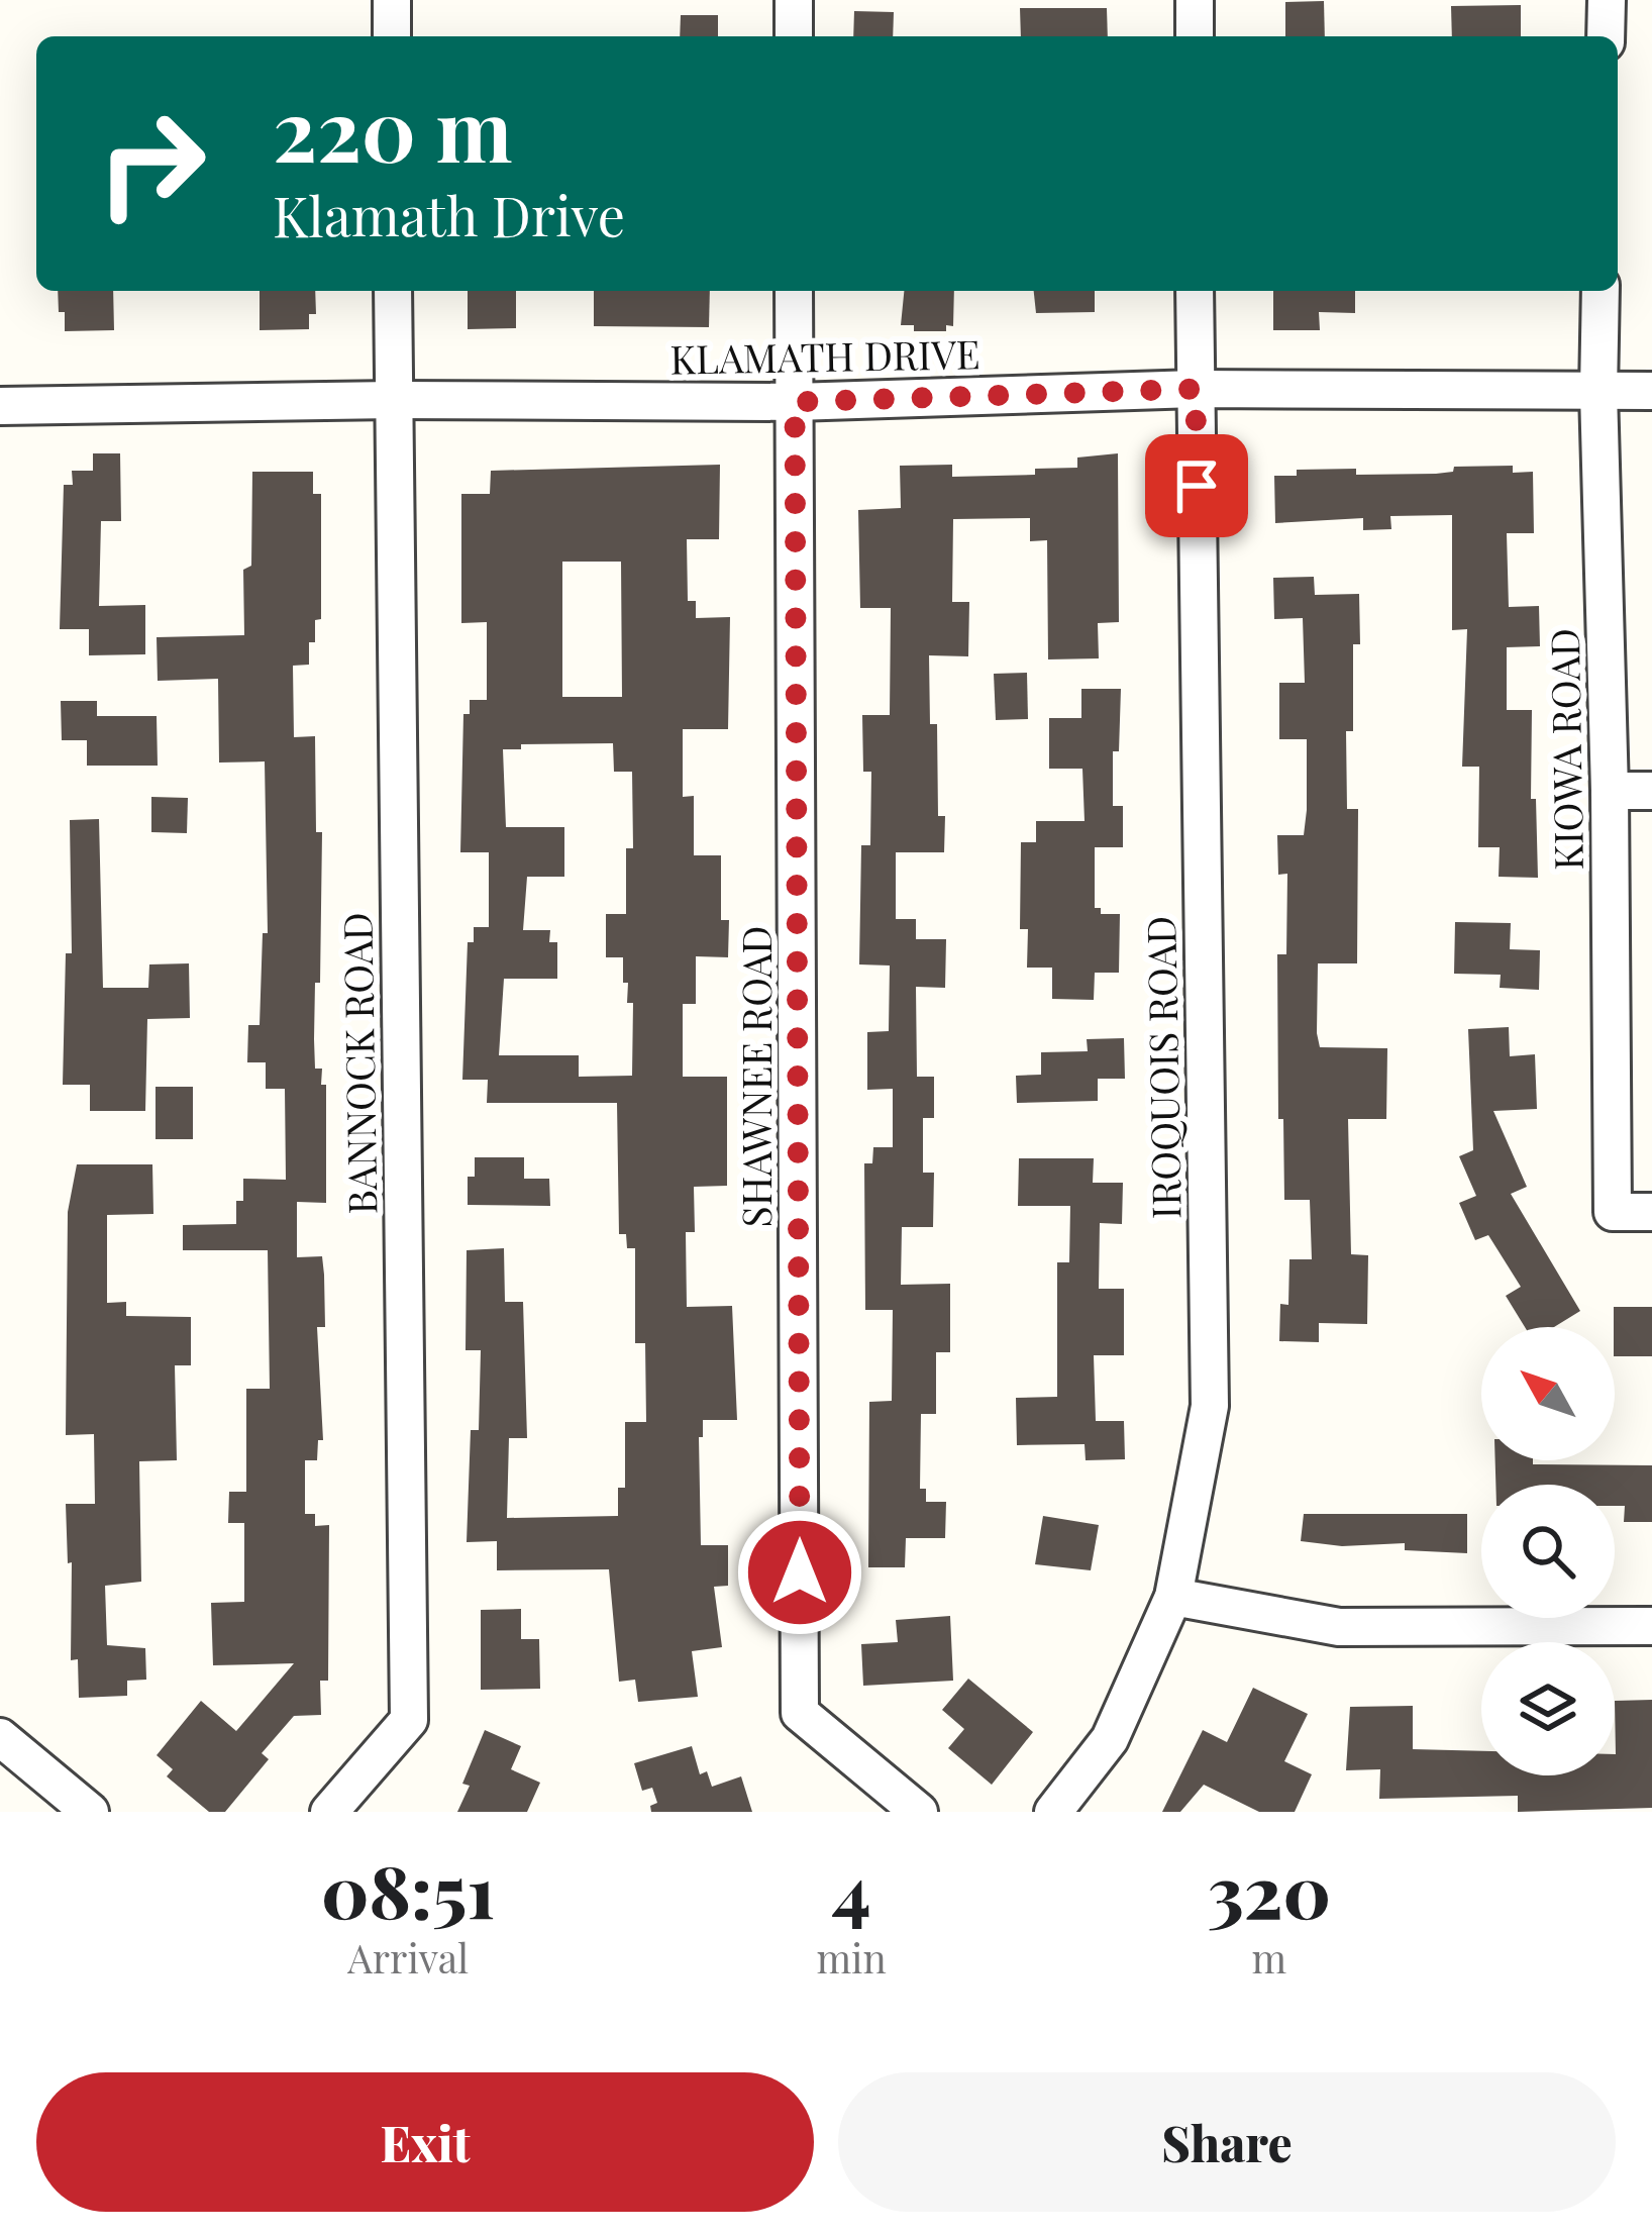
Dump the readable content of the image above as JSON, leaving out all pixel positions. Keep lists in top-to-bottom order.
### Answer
{
  "streets": {
    "street": [
      "KLAMATH DRIVE",
      "KIOWA ROAD",
      "BANNOCK ROAD",
      "IROQUOIS ROAD",
      "SHAWNEE ROAD"
    ]
  },
  "crossings": [
    ["KLAMATH DRIVE", "KIOWA ROAD"],
    ["KLAMATH DRIVE", "BANNOCK ROAD"],
    ["KLAMATH DRIVE", "IROQUOIS ROAD"],
    ["KLAMATH DRIVE", "SHAWNEE ROAD"]
  ],
  "north": "top left",
  "page": {
    "turn": ["220 m", "Klamath Drive"],
    "eta": [
      "08:51",
      "Arrival",
      "4",
      "min",
      "320",
      "m"
    ],
    "buttons": ["Exit", "Share"]
  }
}
